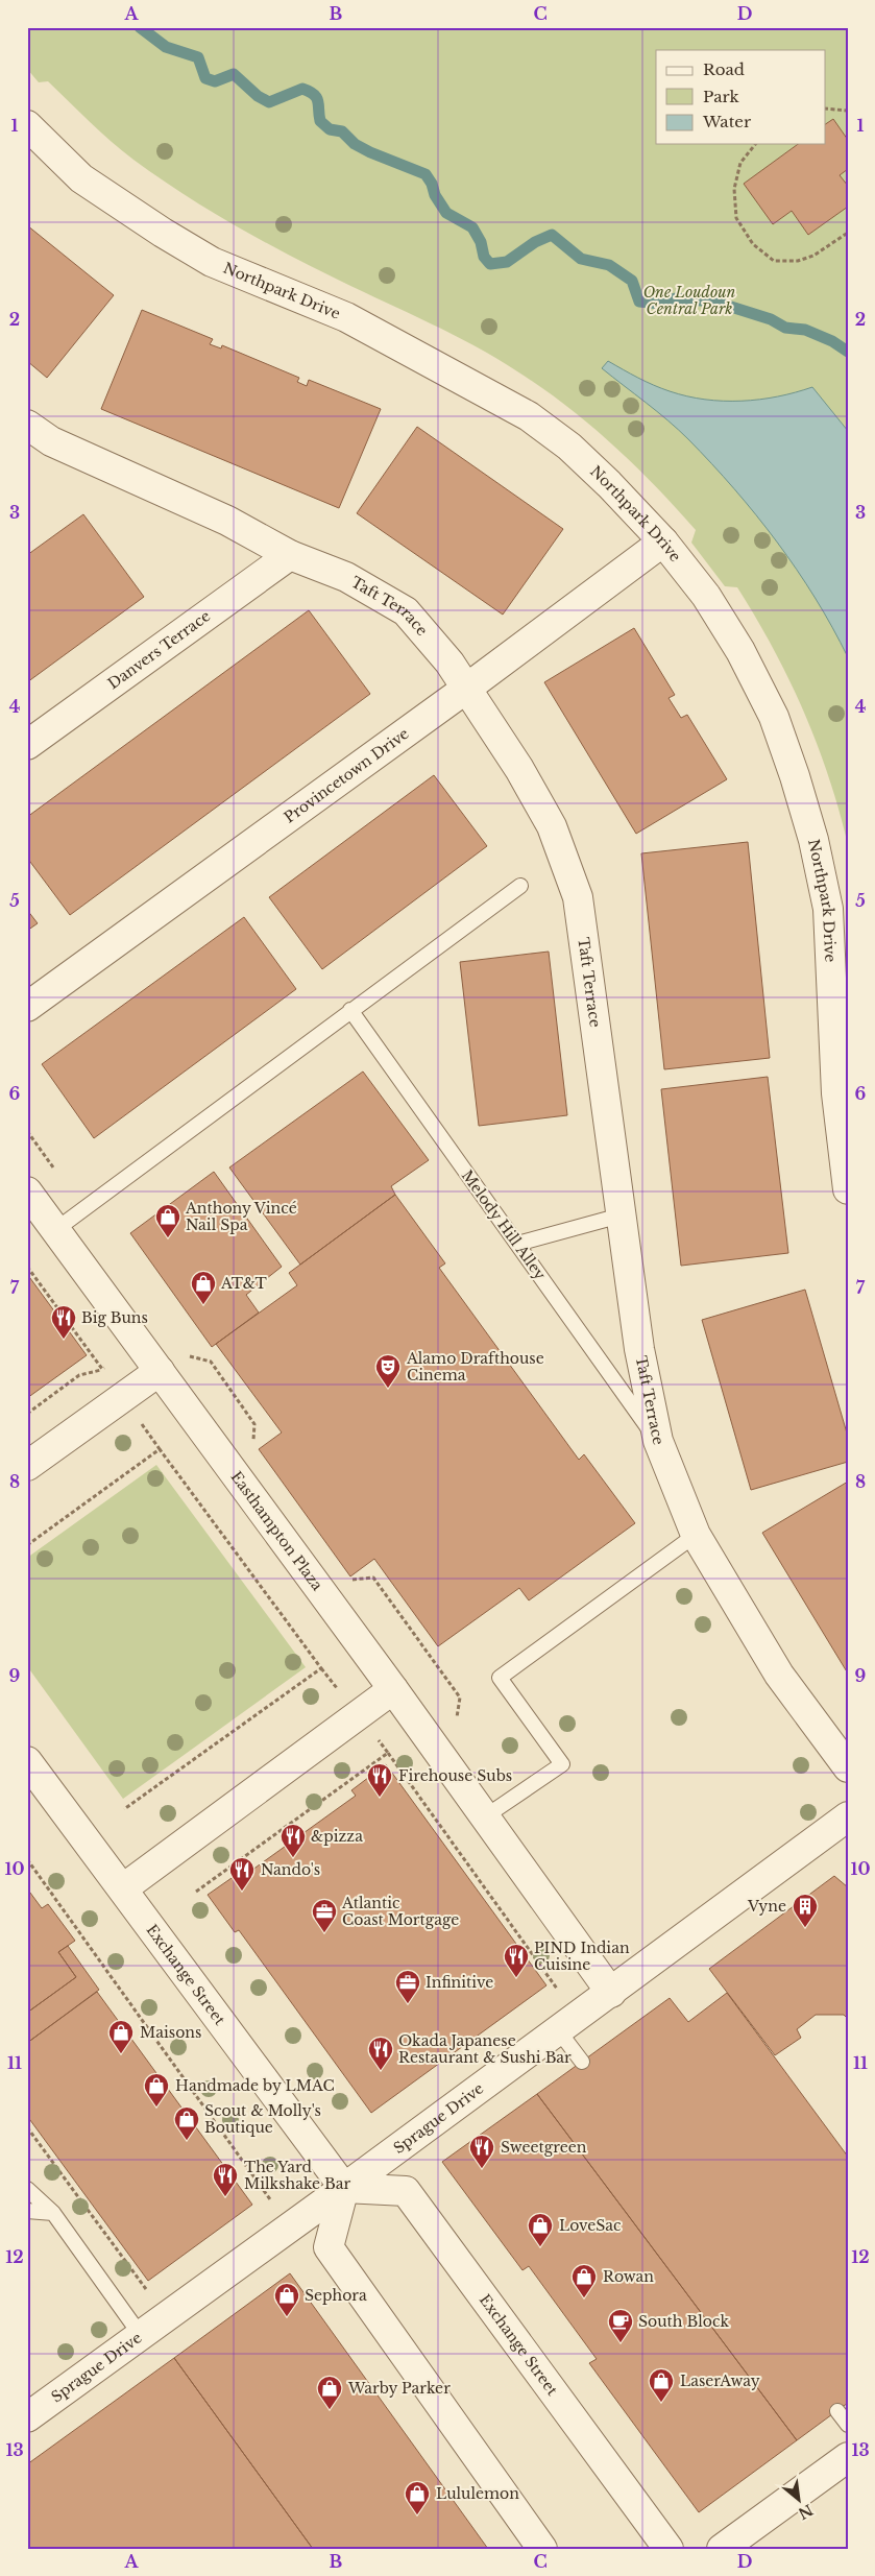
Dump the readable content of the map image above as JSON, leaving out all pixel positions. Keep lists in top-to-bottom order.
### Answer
{
  "streets": {
    "street": [
      "Northpark Drive",
      "Taft Terrace",
      "Danvers Terrace",
      "Provincetown Drive",
      "Easthampton Plaza",
      "Exchange Street",
      "Sprague Drive"
    ],
    "lane": ["Melody Hill Alley"]
  },
  "crossings": [
    ["Northpark Drive", "Provincetown Drive"],
    ["Taft Terrace", "Danvers Terrace"],
    ["Taft Terrace", "Provincetown Drive"],
    ["Taft Terrace", "Melody Hill Alley"],
    ["Easthampton Plaza", "Sprague Drive"],
    ["Exchange Street", "Sprague Drive"]
  ],
  "parks": ["One Loudoun Central Park"],
  "places": {
    "shop": [
      "Anthony Vincé Nail Spa",
      "AT&T",
      "Maisons",
      "Handmade by LMAC",
      "Scout & Molly's Boutique",
      "LoveSac",
      "Rowan",
      "Sephora",
      "LaserAway",
      "Warby Parker",
      "Lululemon"
    ],
    "restaurant": [
      "Big Buns",
      "Firehouse Subs",
      "&pizza",
      "Nando's",
      "PIND Indian Cuisine",
      "Okada Japanese Restaurant & Sushi Bar",
      "Sweetgreen",
      "The Yard Milkshake Bar"
    ],
    "theatre": ["Alamo Drafthouse Cinema"],
    "building": ["Vyne"],
    "office": ["Atlantic Coast Mortgage", "Infinitive"],
    "cafe": ["South Block"]
  },
  "legend": ["Road", "Park", "Water"],
  "north": "bottom right",
  "grid": {
    "columns": [
      "A",
      "B",
      "C",
      "D"
    ],
    "rows": [
      "1",
      "2",
      "3",
      "4",
      "5",
      "6",
      "7",
      "8",
      "9",
      "10",
      "11",
      "12",
      "13"
    ]
  }
}
